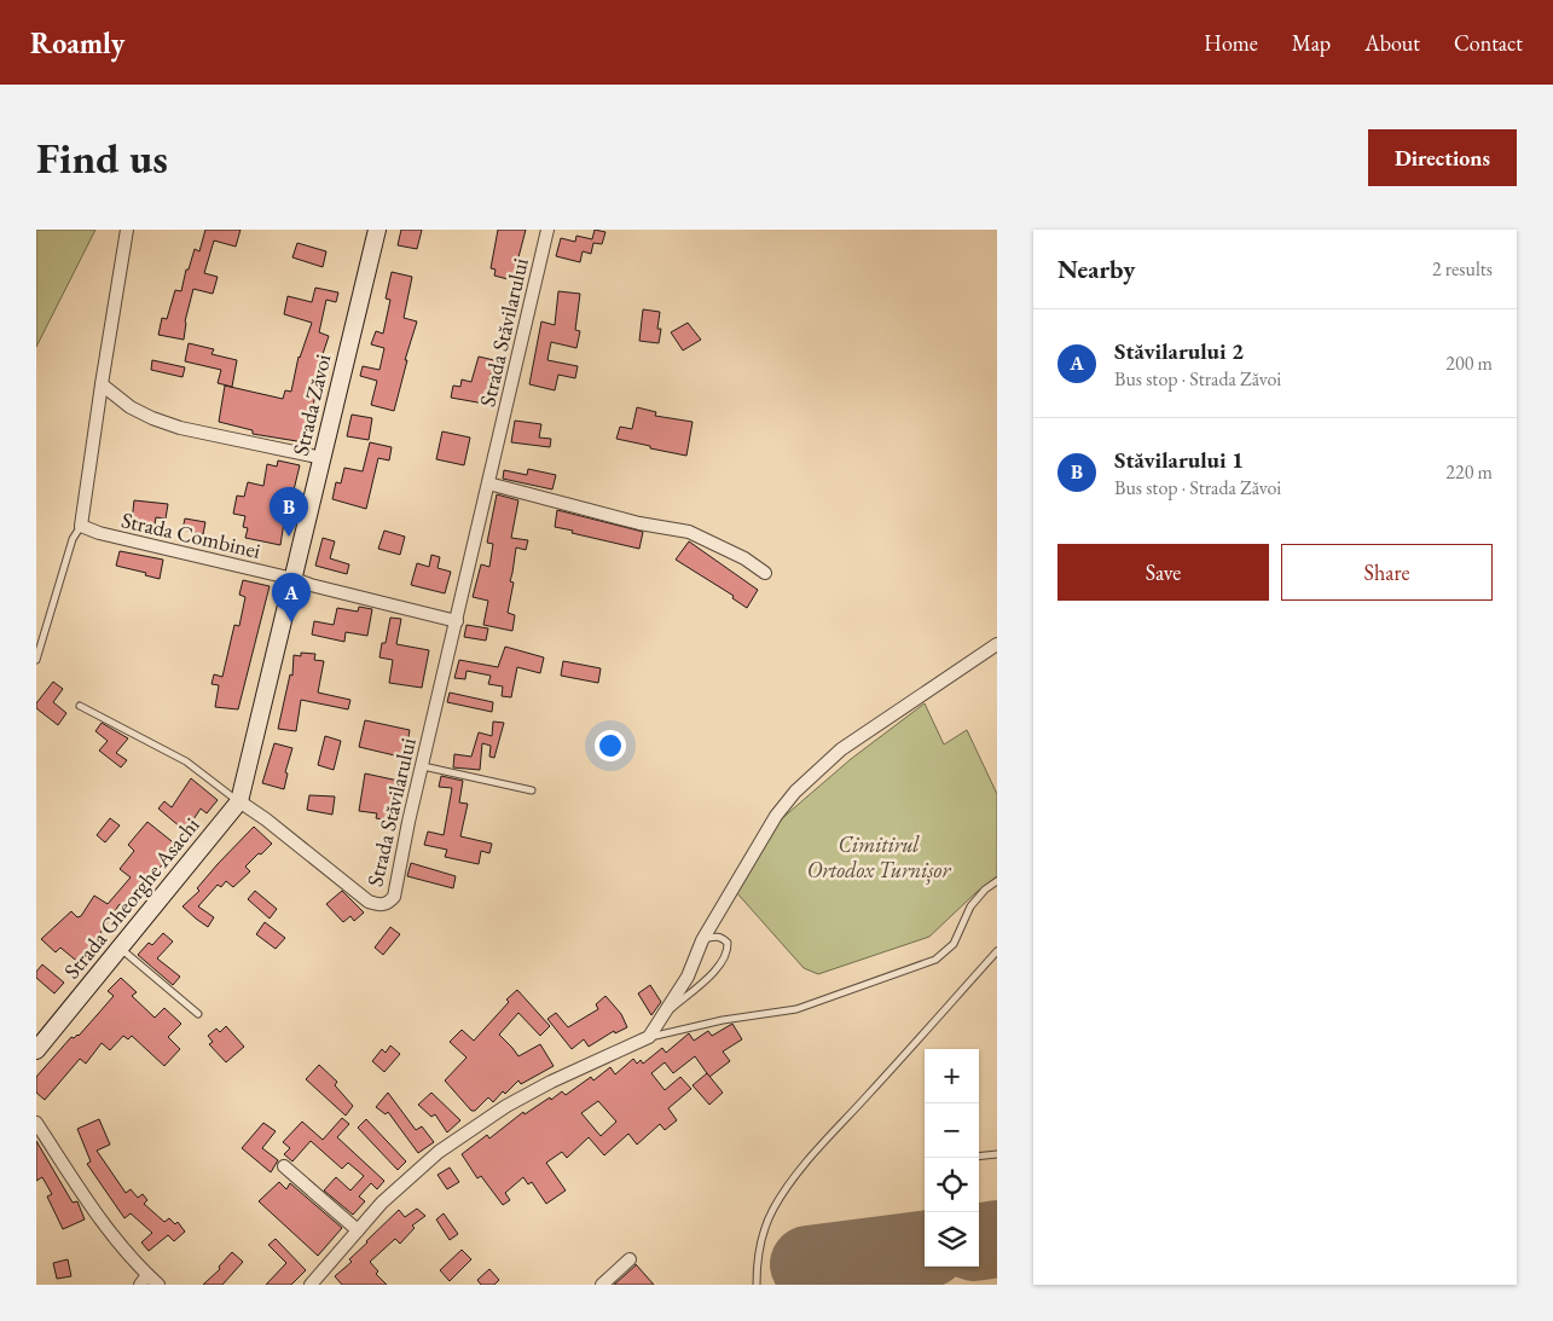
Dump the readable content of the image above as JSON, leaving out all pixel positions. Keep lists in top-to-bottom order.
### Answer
{
  "streets": {
    "street": [
      "Strada Stăvilarului",
      "Strada Zăvoi",
      "Strada Combinei",
      "Strada Gheorghe Asachi"
    ]
  },
  "crossings": [
    ["Strada Stăvilarului", "Strada Zăvoi"],
    ["Strada Stăvilarului", "Strada Gheorghe Asachi"],
    ["Strada Zăvoi", "Strada Combinei"],
    ["Strada Zăvoi", "Strada Gheorghe Asachi"]
  ],
  "parks": ["Cimitirul Ortodox Turnișor"],
  "page": {
    "header": "Roamly",
    "nav": [
      "Home",
      "Map",
      "About",
      "Contact"
    ],
    "buttons": [
      "Directions",
      ["Save", "Share"]
    ],
    "title": "Find us",
    "heading": ["Nearby", "2 results"],
    "list": [
      {
        "mark": "A",
        "name": "Stăvilarului 2",
        "note": "Bus stop · Strada Zăvoi",
        "value": "200 m"
      },
      {
        "mark": "B",
        "name": "Stăvilarului 1",
        "note": "Bus stop · Strada Zăvoi",
        "value": "220 m"
      }
    ],
    "pins": ["B", "A"],
    "map_buttons": ["+", "−"]
  }
}
